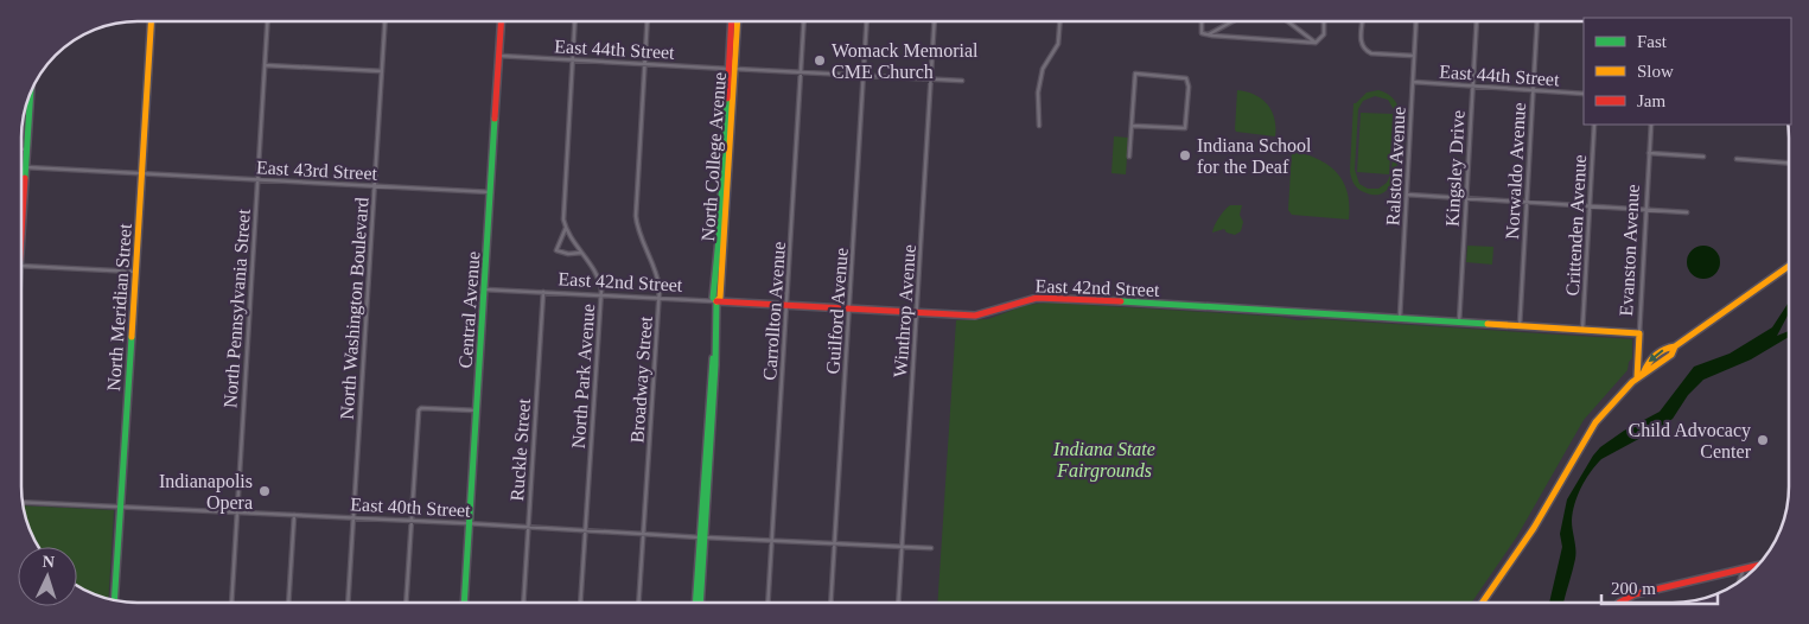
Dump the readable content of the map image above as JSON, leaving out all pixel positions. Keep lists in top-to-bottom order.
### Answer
{
  "streets": {
    "main road": [
      "North College Avenue",
      "Evanston Avenue",
      "East 42nd Street",
      "North Meridian Street",
      "Central Avenue"
    ],
    "street": [
      "East 44th Street",
      "Ralston Avenue",
      "Kingsley Drive",
      "East 43rd Street",
      "Norwaldo Avenue",
      "Crittenden Avenue",
      "North Pennsylvania Street",
      "North Washington Boulevard",
      "Carrollton Avenue",
      "Guilford Avenue",
      "Winthrop Avenue",
      "North Park Avenue",
      "Broadway Street",
      "Ruckle Street",
      "East 40th Street"
    ]
  },
  "crossings": [
    ["East 44th Street", "North College Avenue"],
    ["East 44th Street", "Ralston Avenue"],
    ["East 44th Street", "Kingsley Drive"],
    ["East 44th Street", "Norwaldo Avenue"],
    ["East 44th Street", "Central Avenue"],
    ["East 44th Street", "Carrollton Avenue"],
    ["East 44th Street", "Guilford Avenue"],
    ["East 44th Street", "Winthrop Avenue"],
    ["East 44th Street", "Broadway Street"],
    ["North College Avenue", "East 42nd Street"],
    ["North College Avenue", "East 40th Street"],
    ["Ralston Avenue", "East 42nd Street"],
    ["Kingsley Drive", "East 42nd Street"],
    ["East 43rd Street", "North Meridian Street"],
    ["East 43rd Street", "North Pennsylvania Street"],
    ["East 43rd Street", "North Washington Boulevard"],
    ["East 43rd Street", "Central Avenue"],
    ["Norwaldo Avenue", "East 42nd Street"],
    ["Crittenden Avenue", "East 42nd Street"],
    ["Evanston Avenue", "East 42nd Street"],
    ["East 42nd Street", "Central Avenue"],
    ["East 42nd Street", "Carrollton Avenue"],
    ["East 42nd Street", "Guilford Avenue"],
    ["East 42nd Street", "Winthrop Avenue"],
    ["East 42nd Street", "North Park Avenue"],
    ["East 42nd Street", "Broadway Street"],
    ["East 42nd Street", "Ruckle Street"],
    ["North Meridian Street", "East 40th Street"],
    ["North Pennsylvania Street", "East 40th Street"],
    ["North Washington Boulevard", "East 40th Street"],
    ["Central Avenue", "East 40th Street"],
    ["Carrollton Avenue", "East 40th Street"],
    ["Guilford Avenue", "East 40th Street"],
    ["Winthrop Avenue", "East 40th Street"],
    ["North Park Avenue", "East 40th Street"],
    ["Broadway Street", "East 40th Street"],
    ["Ruckle Street", "East 40th Street"]
  ],
  "parks": ["Indiana State Fairgrounds"],
  "places": [
    "Womack Memorial CME Church",
    "Indiana School for the Deaf",
    "Child Advocacy Center",
    "Indianapolis Opera"
  ],
  "legend": ["Fast", "Slow", "Jam"],
  "scale_bar": "200 m",
  "north": "top"
}
